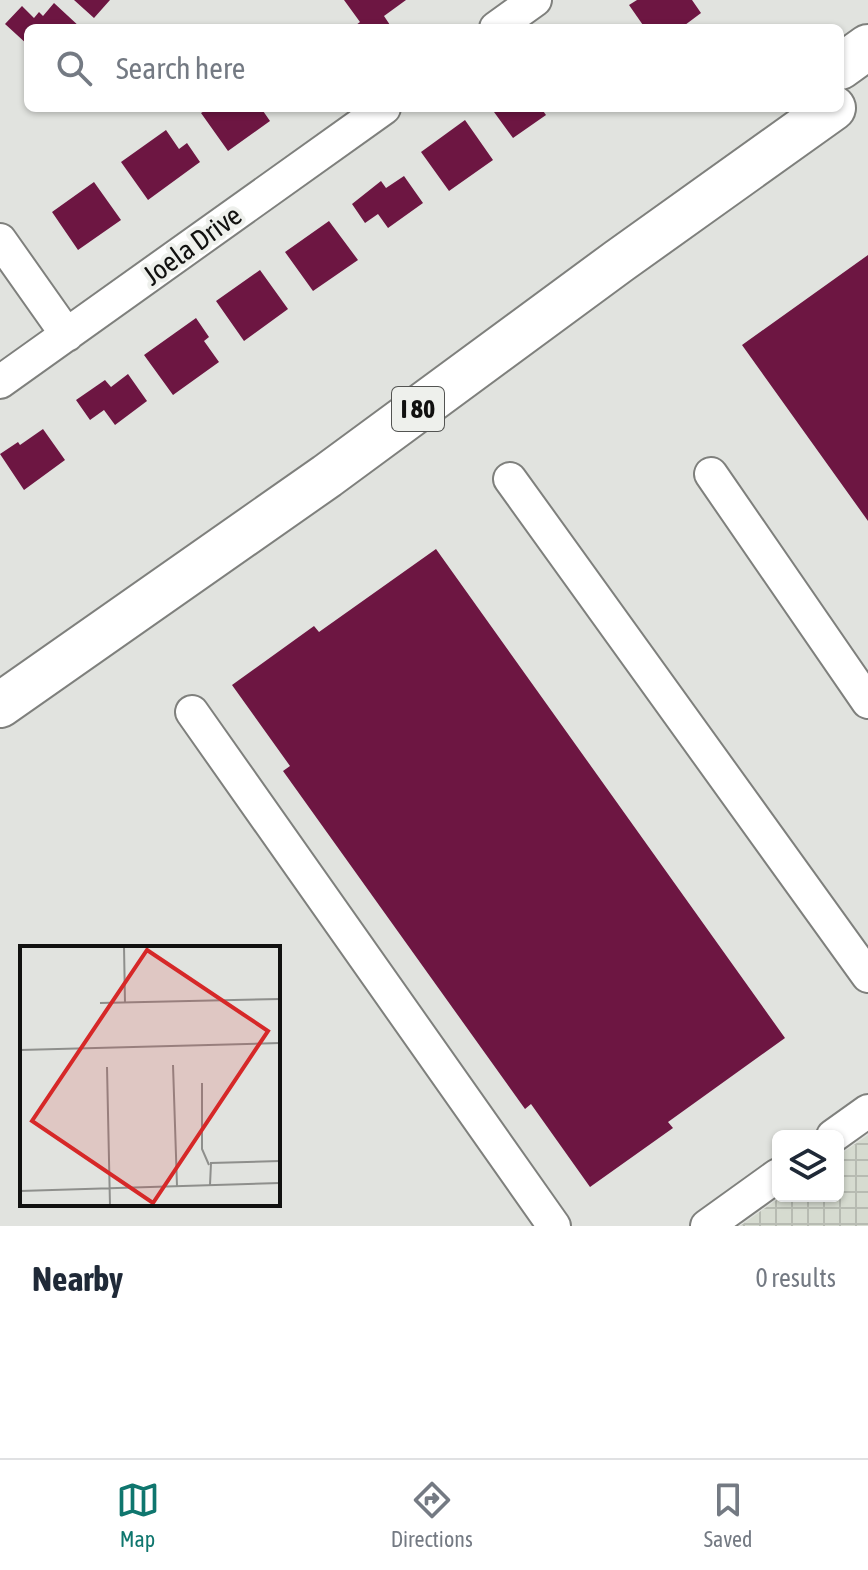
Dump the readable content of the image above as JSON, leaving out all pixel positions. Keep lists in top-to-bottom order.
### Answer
{
  "streets": {
    "highway": ["I 80"],
    "street": ["Joela Drive"]
  },
  "page": {
    "search": "Search here",
    "heading": ["Nearby", "0 results"],
    "nav": ["Map", "Directions", "Saved"]
  }
}
